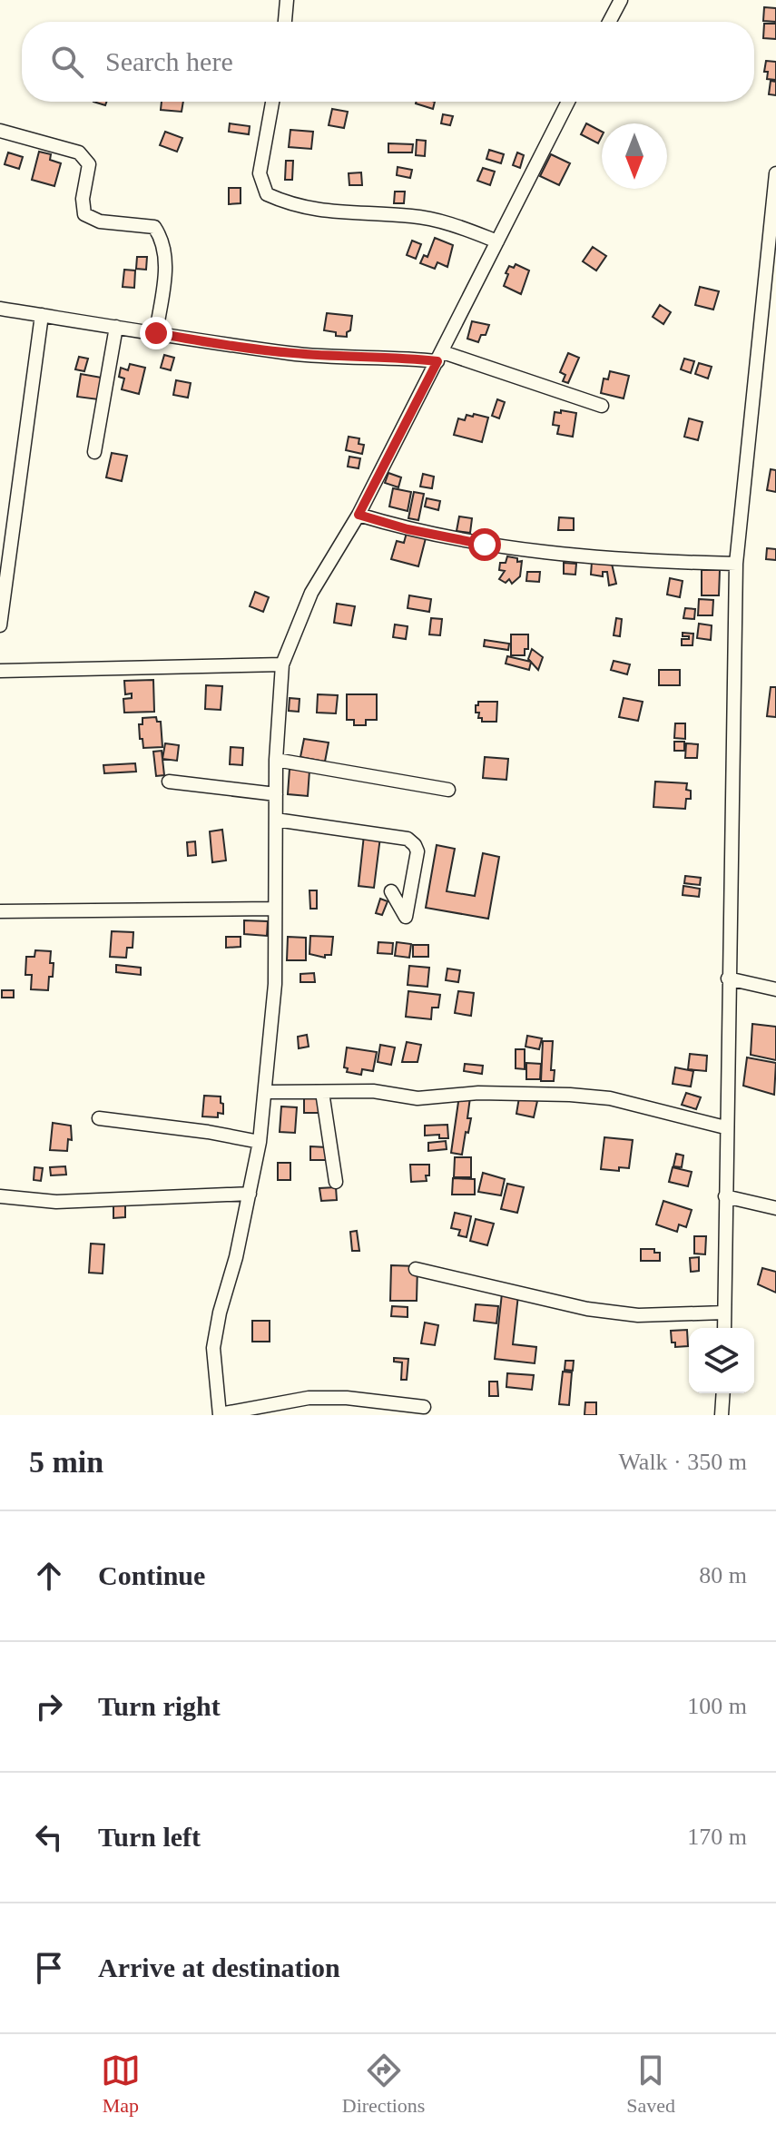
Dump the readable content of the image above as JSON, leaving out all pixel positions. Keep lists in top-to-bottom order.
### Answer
{
  "north": "bottom",
  "page": {
    "search": "Search here",
    "heading": ["5 min", "Walk · 350 m"],
    "list": [
      ["Continue", "80 m"],
      ["Turn right", "100 m"],
      ["Turn left", "170 m"],
      "Arrive at destination"
    ],
    "nav": ["Map", "Directions", "Saved"]
  }
}
